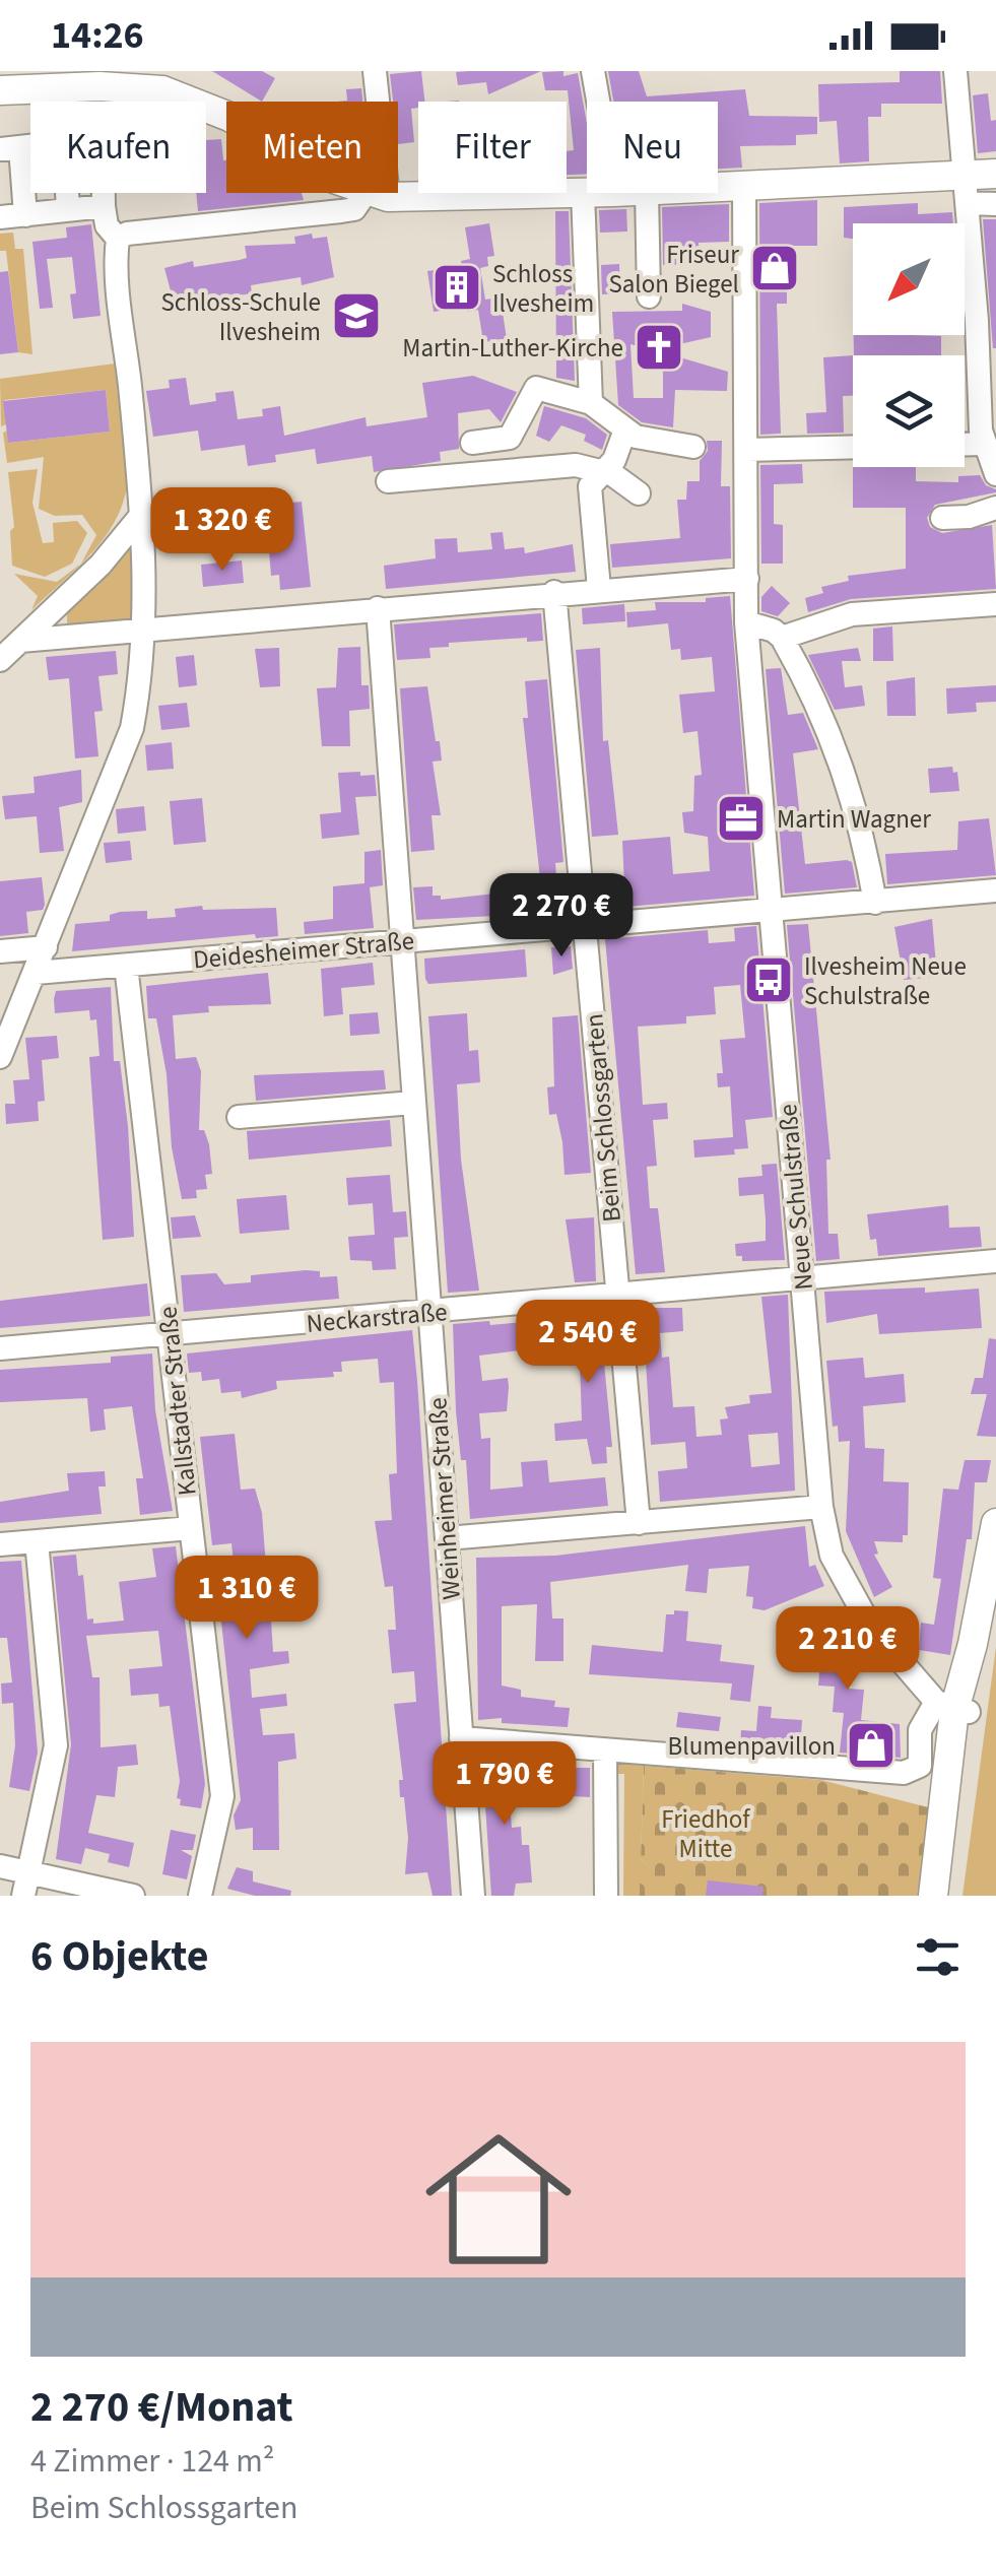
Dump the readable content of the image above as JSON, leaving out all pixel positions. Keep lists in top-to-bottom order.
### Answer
{
  "streets": {
    "street": [
      "Deidesheimer Straße",
      "Beim Schlossgarten",
      "Neue Schulstraße",
      "Neckarstraße",
      "Kallstadter Straße",
      "Weinheimer Straße"
    ]
  },
  "crossings": [
    ["Deidesheimer Straße", "Beim Schlossgarten"],
    ["Deidesheimer Straße", "Neue Schulstraße"],
    ["Deidesheimer Straße", "Kallstadter Straße"],
    ["Deidesheimer Straße", "Weinheimer Straße"],
    ["Beim Schlossgarten", "Neckarstraße"],
    ["Neue Schulstraße", "Neckarstraße"],
    ["Neckarstraße", "Kallstadter Straße"],
    ["Neckarstraße", "Weinheimer Straße"]
  ],
  "parks": ["Friedhof Mitte"],
  "places": {
    "shop": ["Friseur Salon Biegel", "Blumenpavillon"],
    "building": ["Schloss Ilvesheim"],
    "school or university": ["Schloss-Schule Ilvesheim"],
    "church": ["Martin-Luther-Kirche"],
    "office": ["Martin Wagner"],
    "bus stop": ["Ilvesheim Neue Schulstraße"]
  },
  "north": "bottom left",
  "page": {
    "status": "14:26",
    "chip": [
      "Kaufen",
      "Mieten",
      "Filter",
      "Neu"
    ],
    "price": [
      "1 320 €",
      "2 270 €",
      "2 540 €",
      "1 310 €",
      "2 210 €",
      "1 790 €"
    ],
    "heading": "6 Objekte",
    "list": [
      {
        "name": "2 270 €/Monat",
        "note": "4 Zimmer · 124 m² · Beim Schlossgarten"
      }
    ]
  }
}
